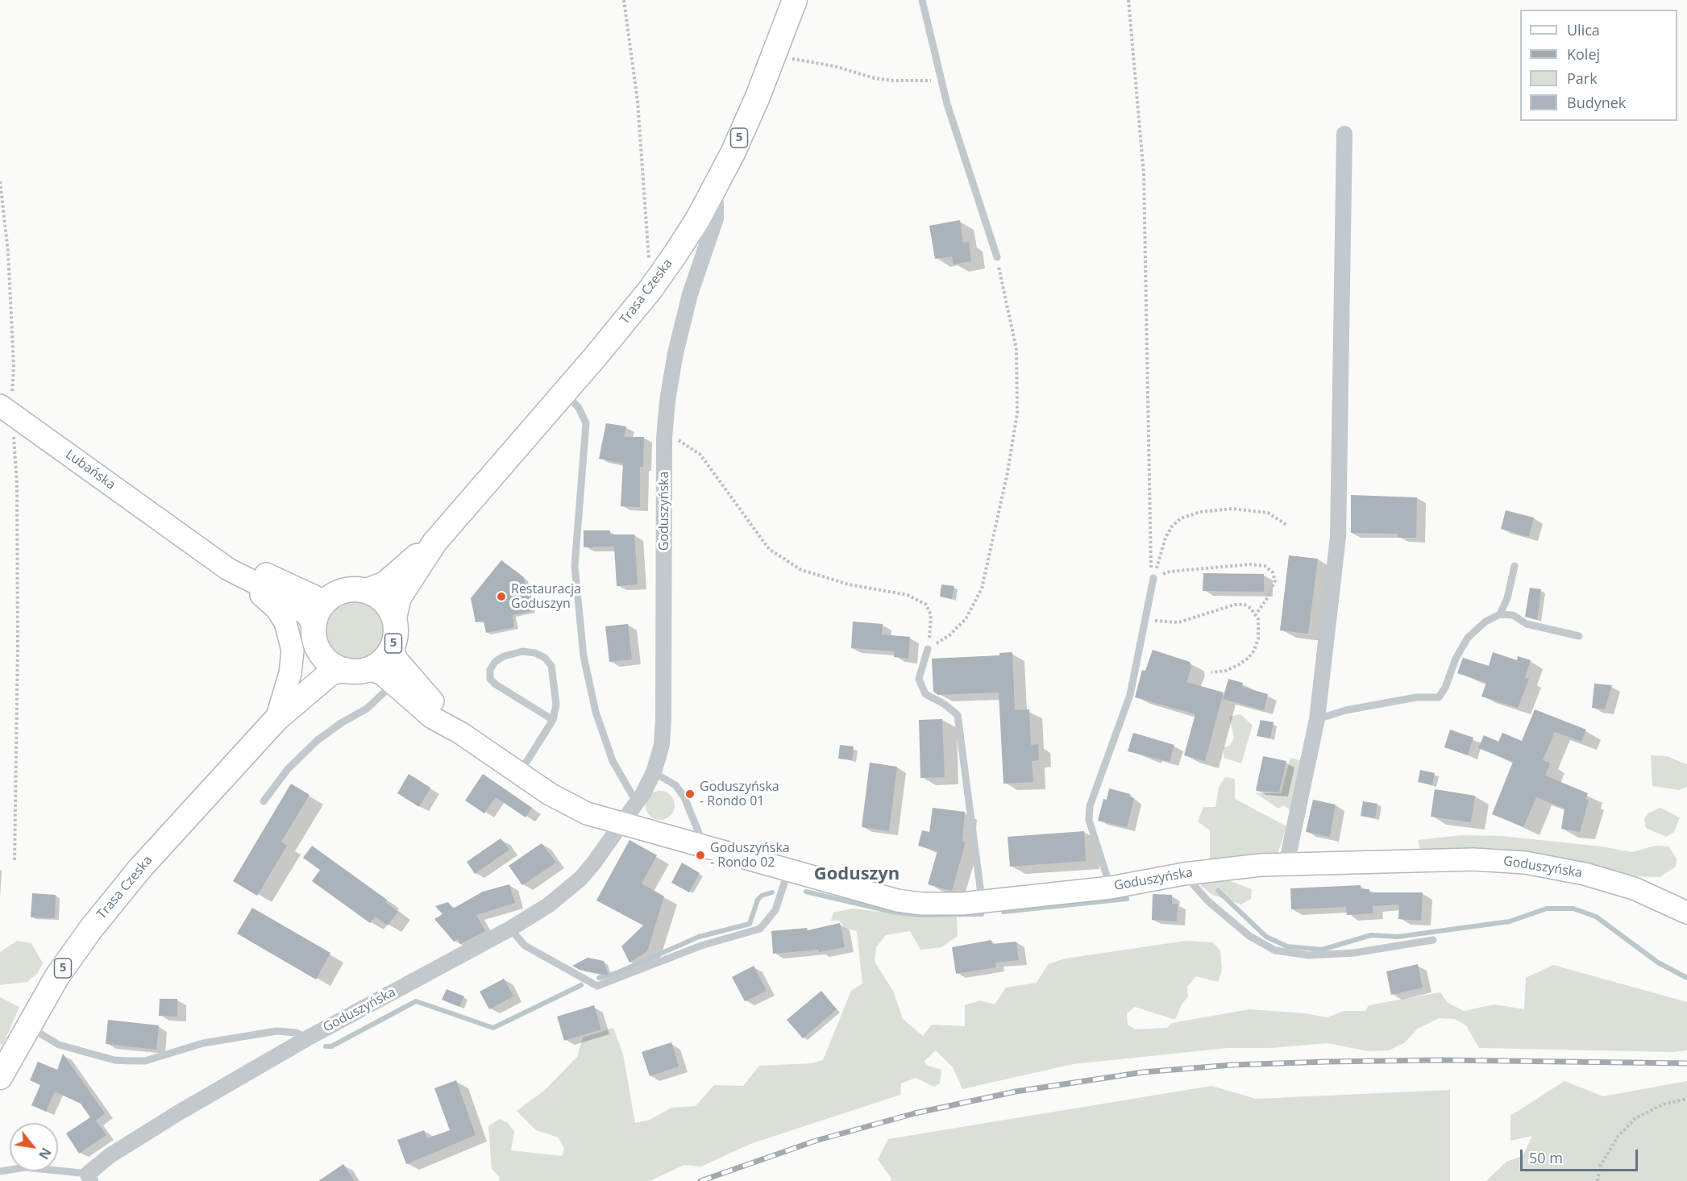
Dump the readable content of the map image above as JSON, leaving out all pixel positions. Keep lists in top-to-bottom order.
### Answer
{
  "streets": {
    "main road": ["5", "Trasa Czeska"],
    "street": ["Lubańska", "Goduszyńska"]
  },
  "crossings": [
    ["5", "Trasa Czeska"],
    ["5", "Lubańska"],
    ["5", "Goduszyńska"],
    ["Trasa Czeska", "Lubańska"],
    ["Trasa Czeska", "Goduszyńska"],
    ["Lubańska", "Goduszyńska"]
  ],
  "districts": ["Goduszyn"],
  "places": ["Restauracja Goduszyn", "Goduszyńska - Rondo 01", "Goduszyńska - Rondo 02"],
  "legend": [
    "Ulica",
    "Kolej",
    "Park",
    "Budynek"
  ],
  "scale_bar": "50 m",
  "north": "bottom right"
}
